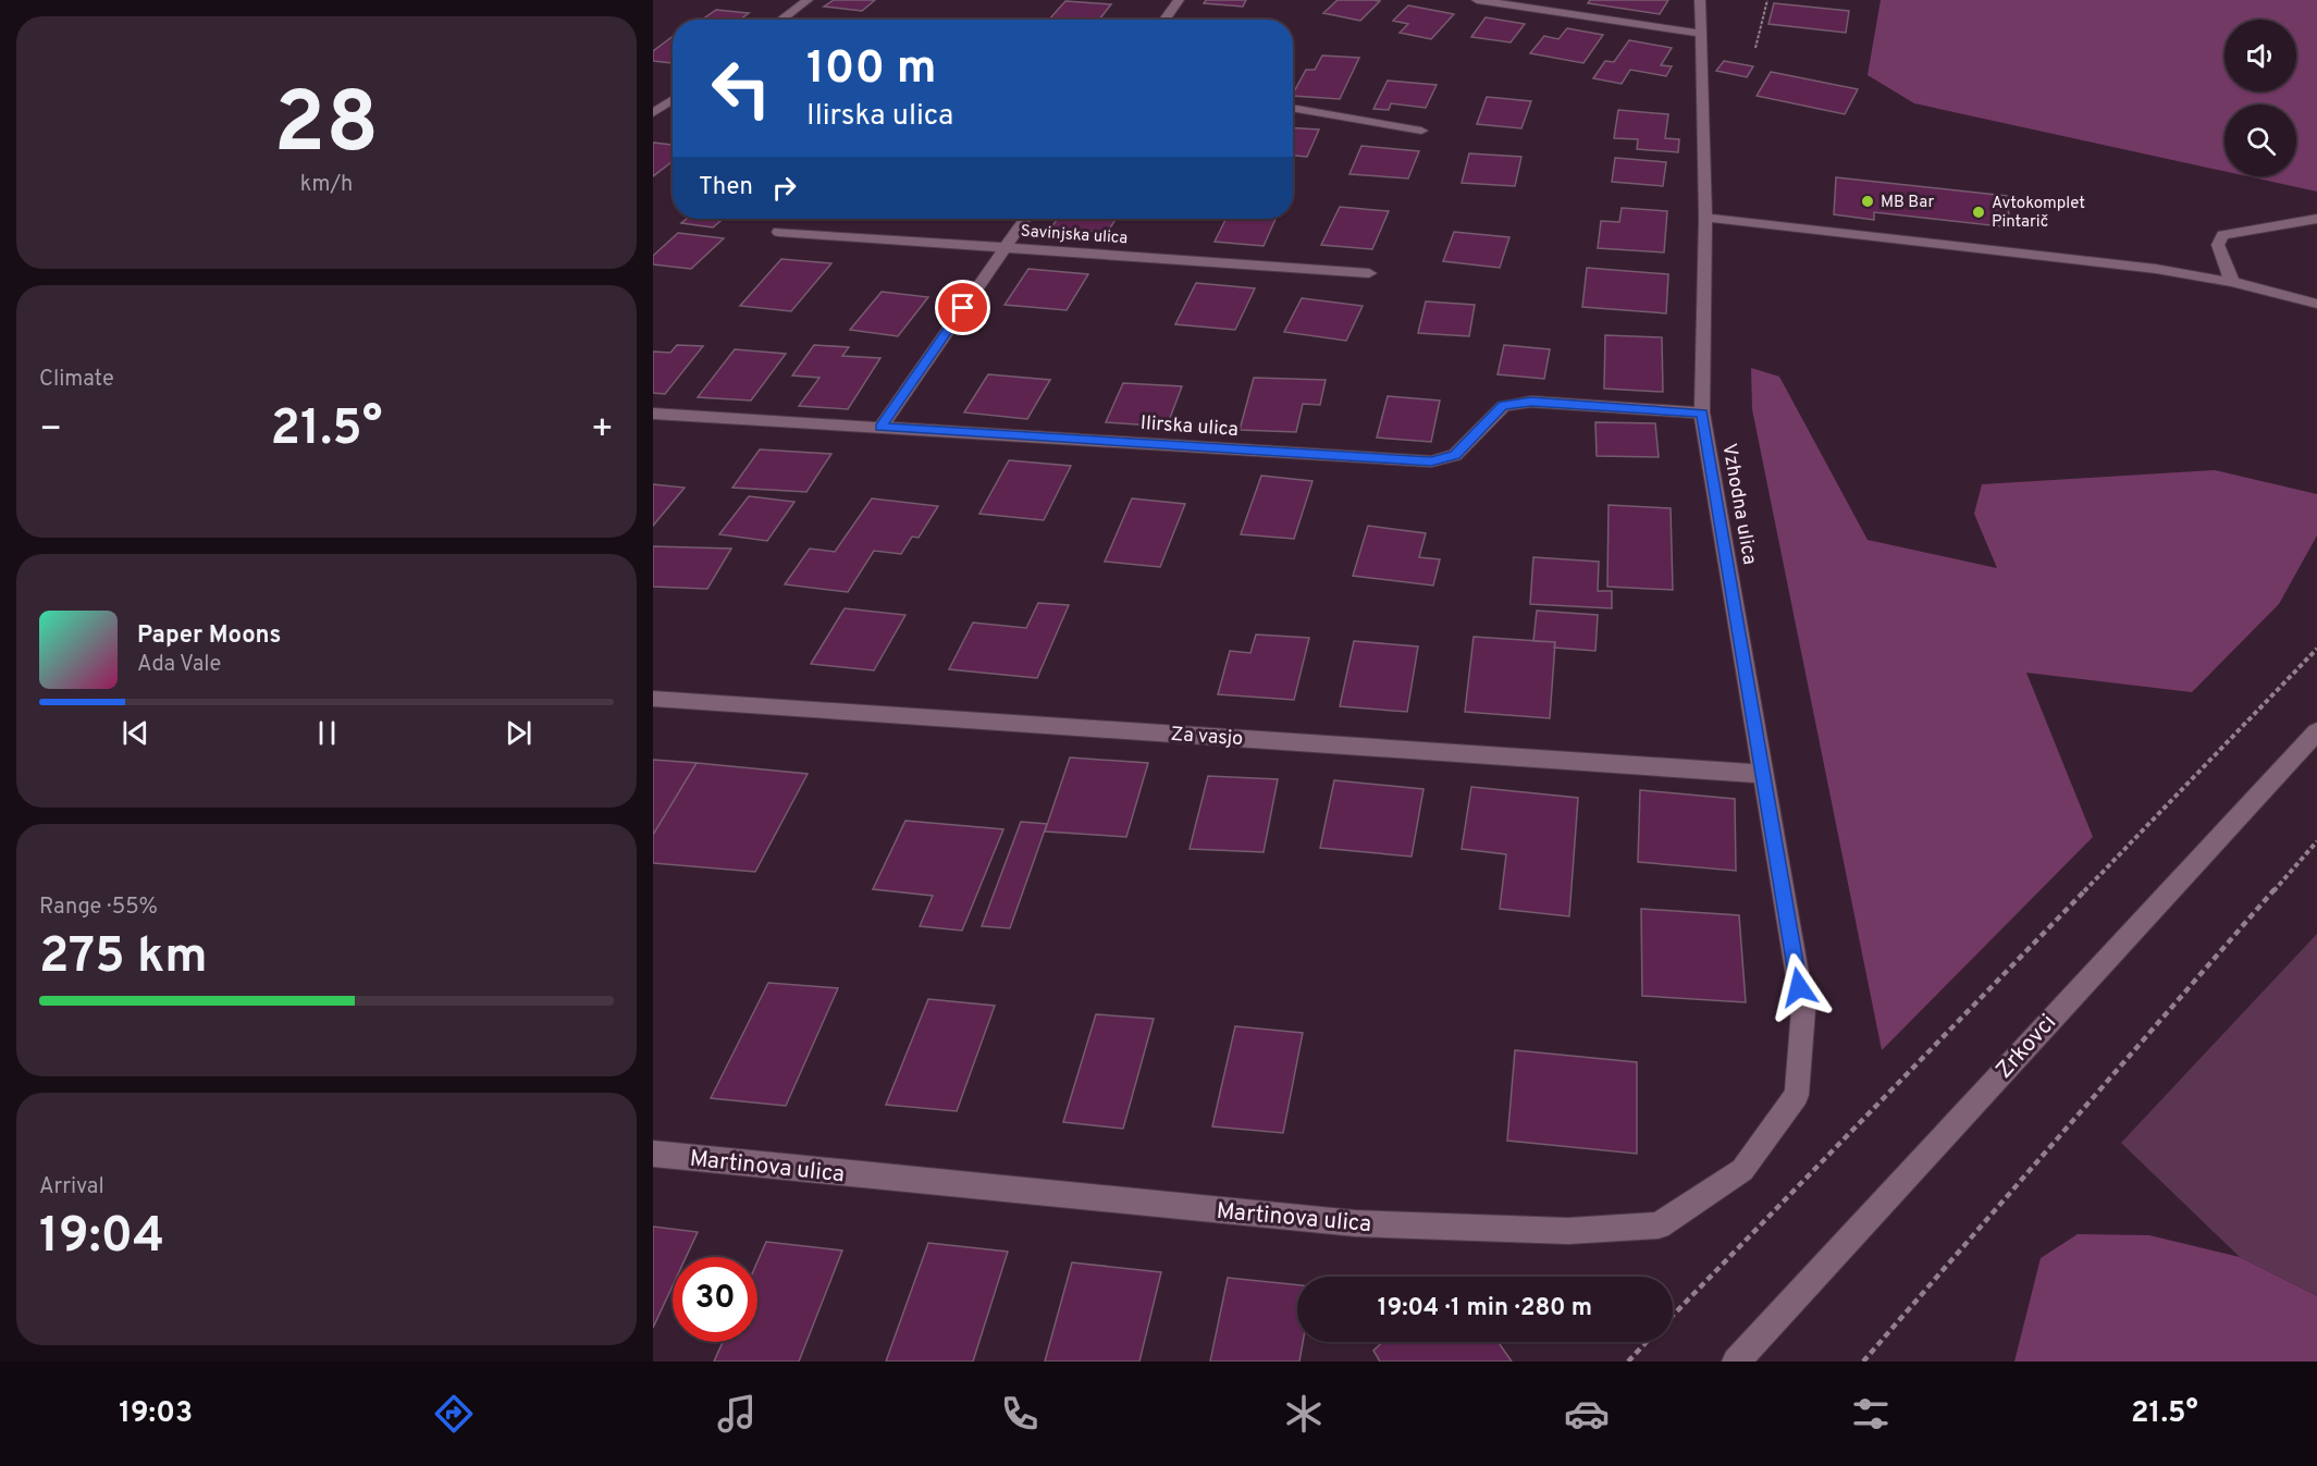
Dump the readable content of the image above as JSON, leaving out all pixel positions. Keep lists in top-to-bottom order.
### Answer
{
  "streets": {
    "street": [
      "Savinjska ulica",
      "Ilirska ulica",
      "Vzhodna ulica",
      "Za vasjo",
      "Zrkovci",
      "Martinova ulica"
    ]
  },
  "crossings": [
    ["Ilirska ulica", "Vzhodna ulica"],
    ["Vzhodna ulica", "Za vasjo"],
    ["Vzhodna ulica", "Martinova ulica"]
  ],
  "places": ["MB Bar", "Avtokomplet Pintarič"],
  "page": {
    "tile": [
      ["28", "km/h"],
      "Climate",
      ["Range · 55%", "275 km"],
      ["Arrival", "19:04"]
    ],
    "turn": ["100 m", "Ilirska ulica"],
    "then": "Then",
    "heat": ["−", "21.5°", "+"],
    "song": ["Paper Moons", "Ada Vale"],
    "limit": "30",
    "trip": "19:04 · 1 min · 280 m",
    "tabs": ["19:03", "21.5°"]
  }
}
